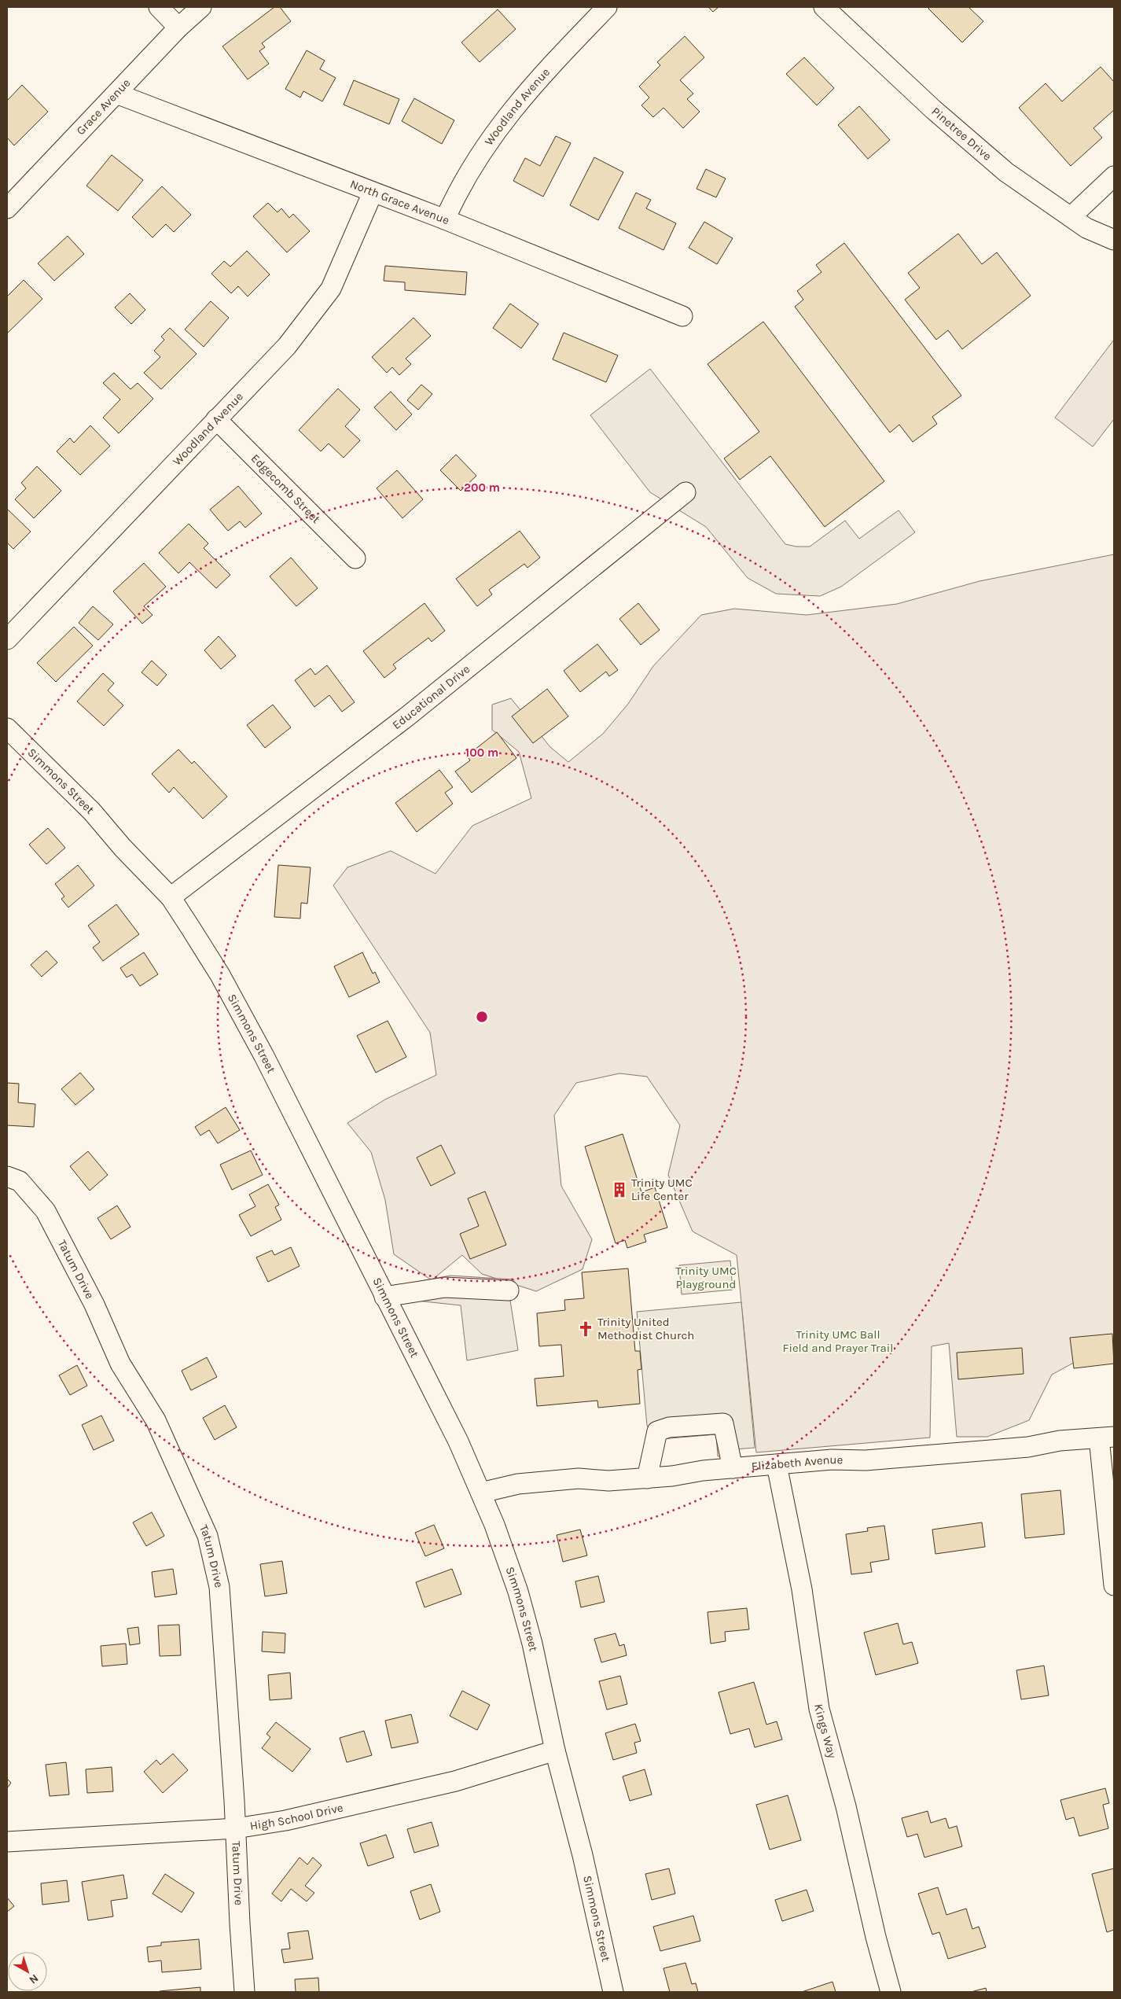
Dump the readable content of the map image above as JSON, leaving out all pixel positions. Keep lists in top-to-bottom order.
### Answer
{
  "streets": {
    "street": [
      "Grace Avenue",
      "Woodland Avenue",
      "Pinetree Drive",
      "North Grace Avenue",
      "Edgecomb Street",
      "Educational Drive",
      "Simmons Street",
      "Tatum Drive",
      "Elizabeth Avenue",
      "Kings Way",
      "High School Drive"
    ]
  },
  "crossings": [
    ["Grace Avenue", "North Grace Avenue"],
    ["Woodland Avenue", "North Grace Avenue"],
    ["Woodland Avenue", "Edgecomb Street"],
    ["Educational Drive", "Simmons Street"],
    ["Simmons Street", "Elizabeth Avenue"],
    ["Simmons Street", "High School Drive"],
    ["Tatum Drive", "High School Drive"],
    ["Elizabeth Avenue", "Kings Way"]
  ],
  "parks": ["Trinity UMC Playground", "Trinity UMC Ball Field and Prayer Trail"],
  "places": {
    "building": ["Trinity UMC Life Center"],
    "church": ["Trinity United Methodist Church"]
  },
  "north": "bottom right",
  "rings": ["200 m", "100 m"]
}
